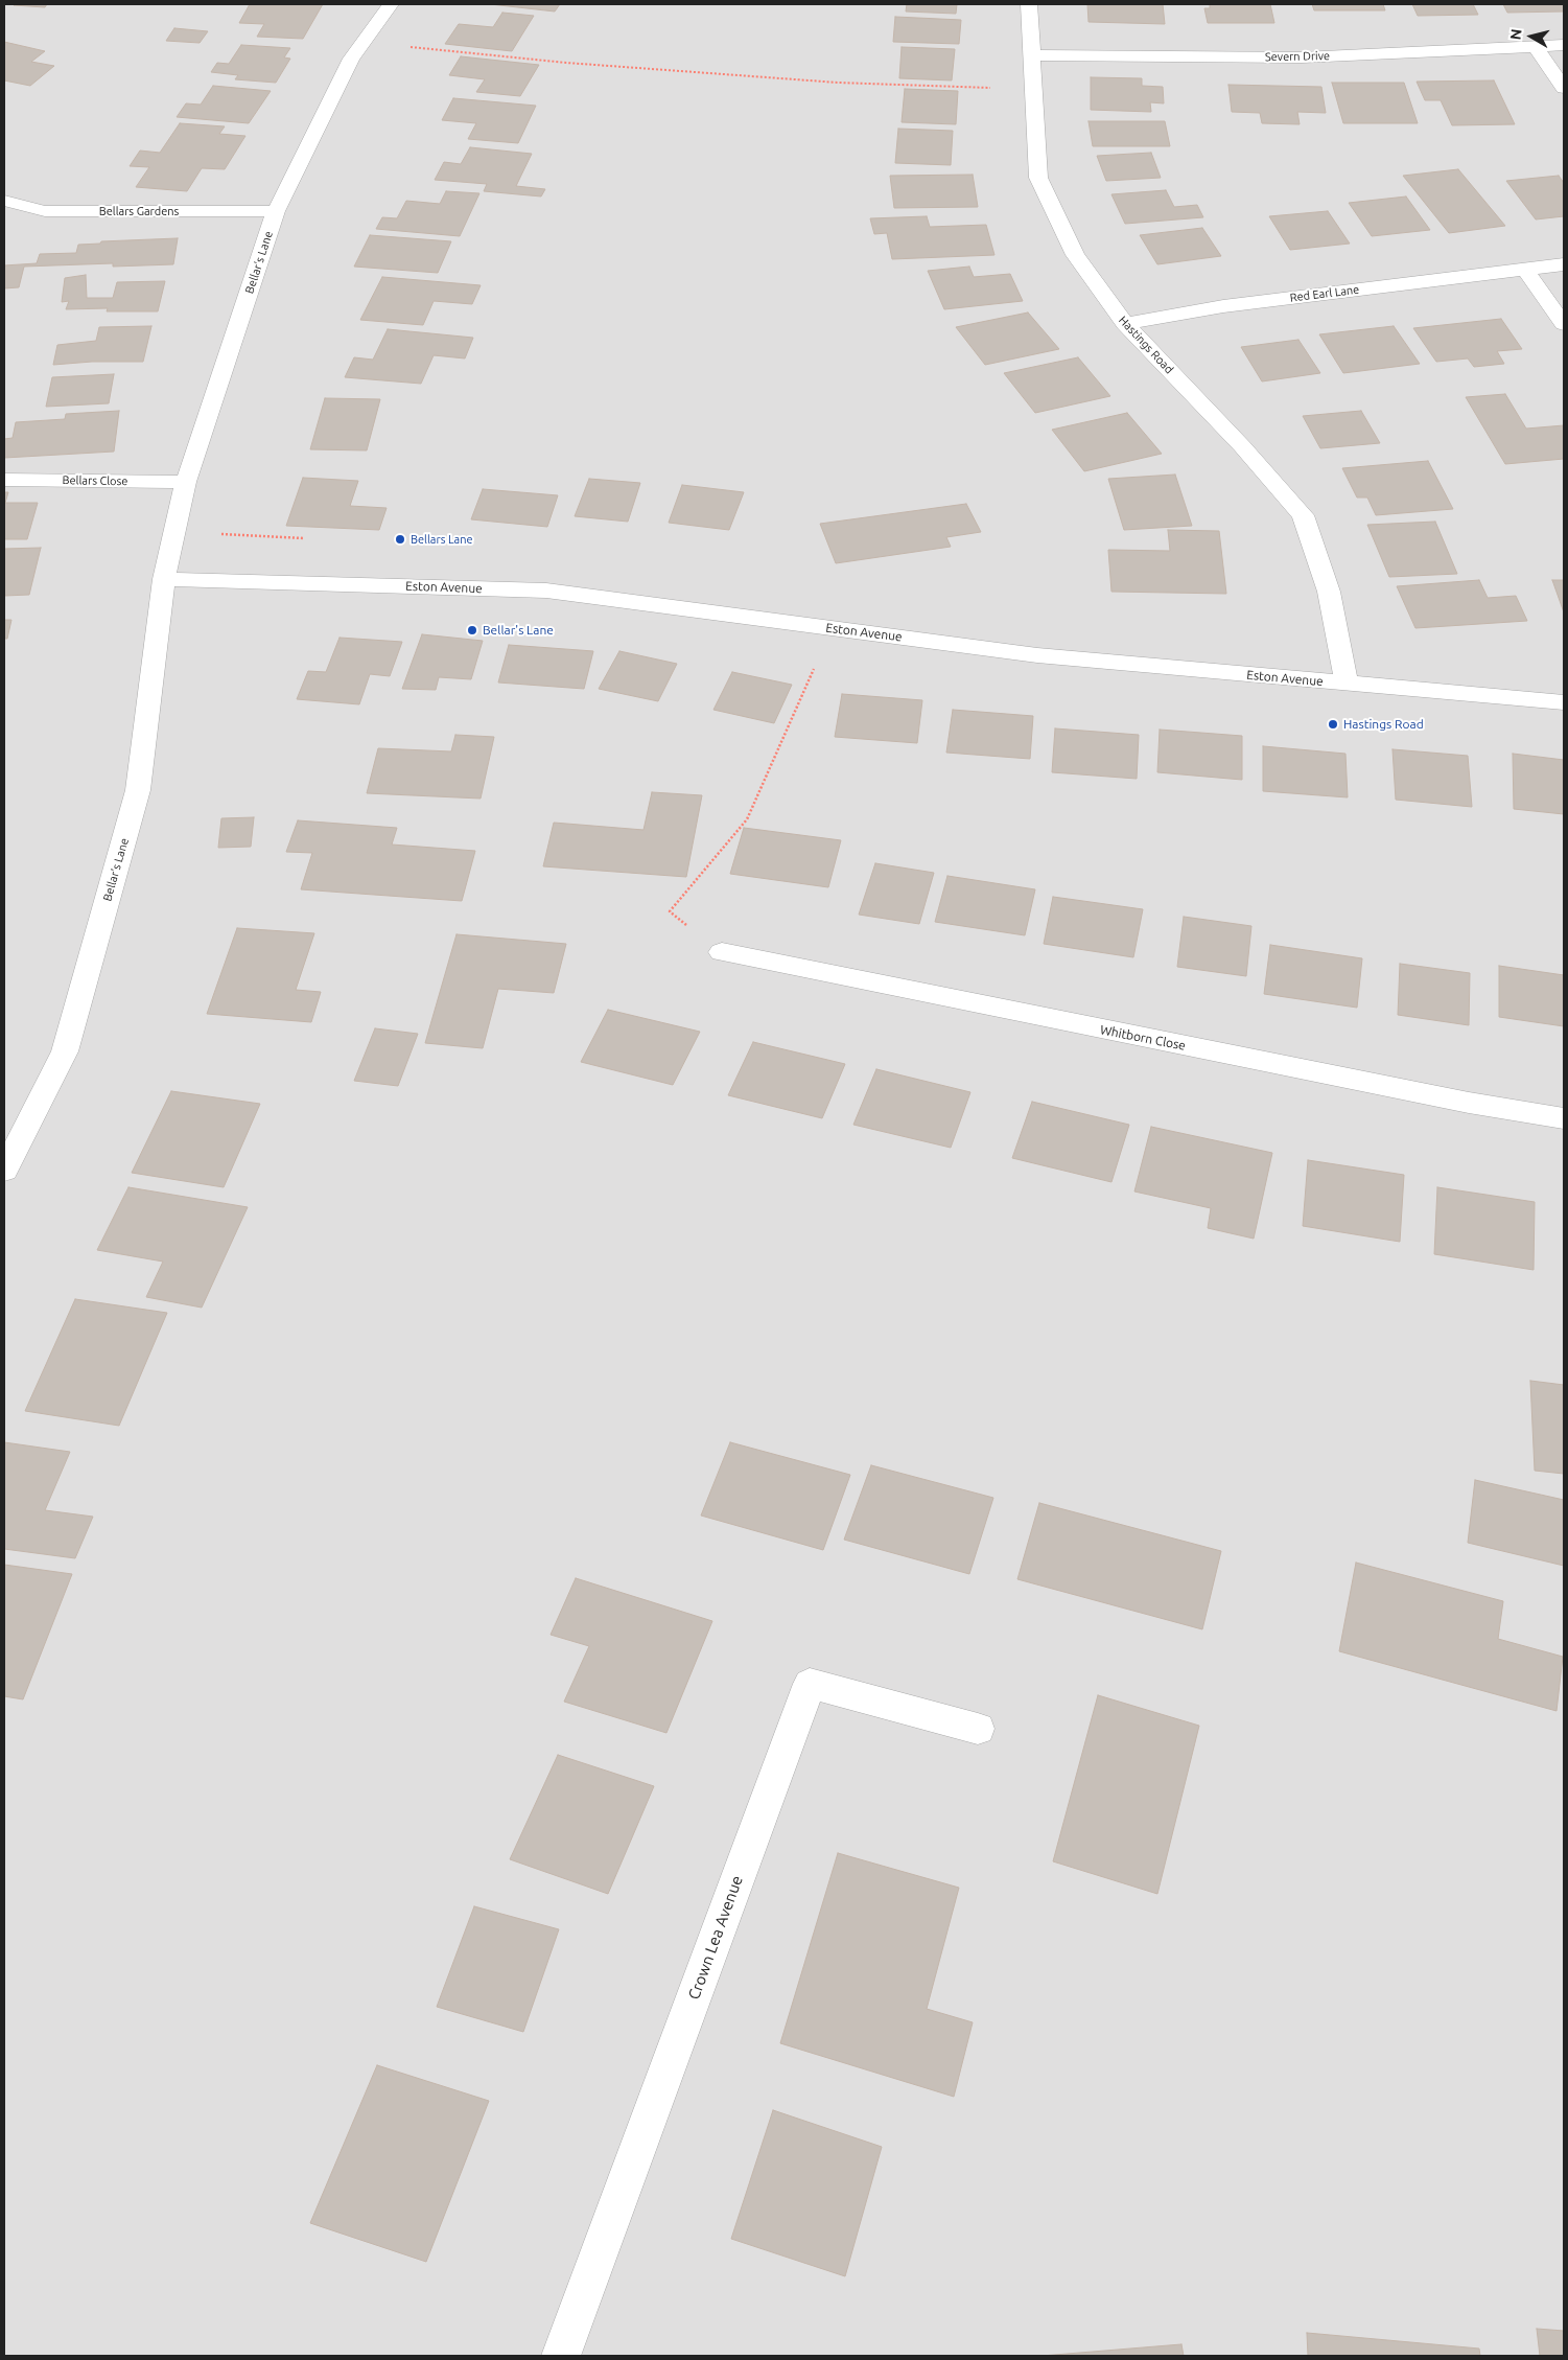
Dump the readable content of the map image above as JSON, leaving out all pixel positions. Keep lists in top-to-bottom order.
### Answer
{
  "streets": {
    "street": [
      "Severn Drive",
      "Bellars Gardens",
      "Bellar's Lane",
      "Red Earl Lane",
      "Hastings Road",
      "Bellars Close",
      "Eston Avenue",
      "Whitborn Close",
      "Crown Lea Avenue"
    ]
  },
  "crossings": [
    ["Severn Drive", "Hastings Road"],
    ["Bellars Gardens", "Bellar's Lane"],
    ["Bellar's Lane", "Bellars Close"],
    ["Bellar's Lane", "Eston Avenue"],
    ["Red Earl Lane", "Hastings Road"],
    ["Hastings Road", "Eston Avenue"]
  ],
  "places": ["Bellars Lane", "Bellar's Lane", "Hastings Road"],
  "north": "left"
}
